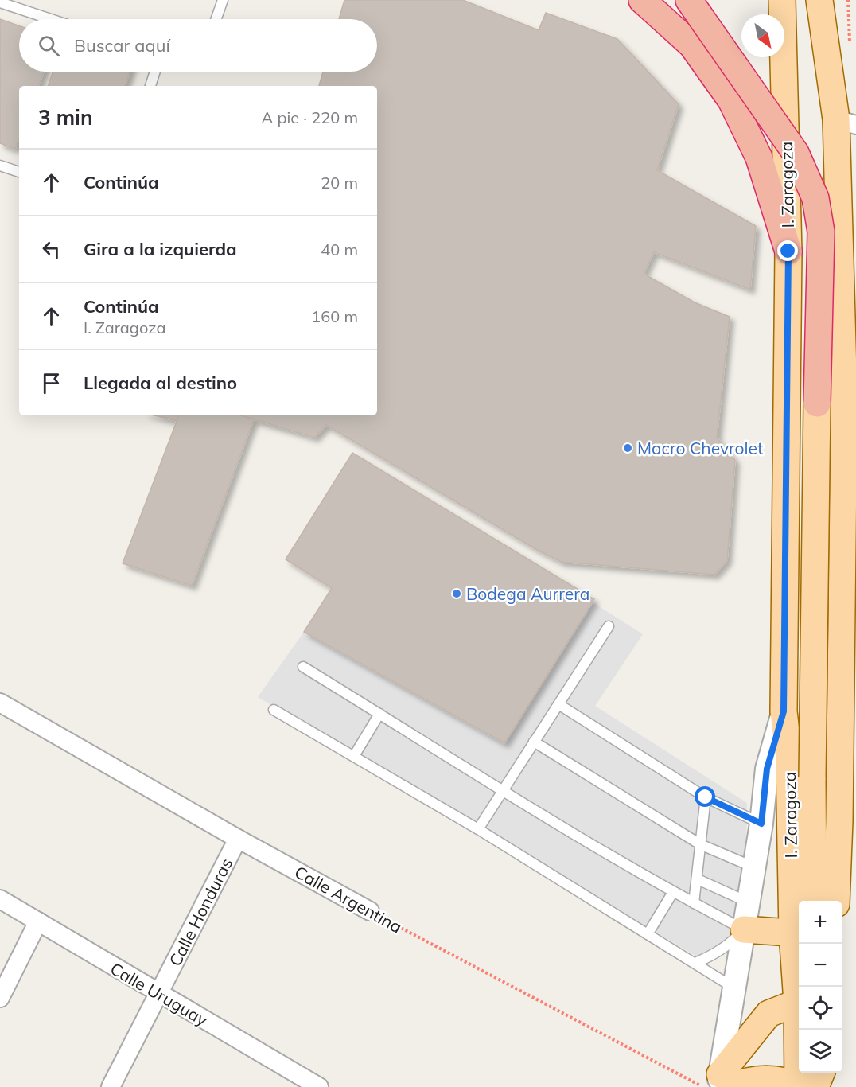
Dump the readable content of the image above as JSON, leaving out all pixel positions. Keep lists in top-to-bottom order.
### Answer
{
  "streets": {
    "main road": ["I. Zaragoza"],
    "street": ["Calle Argentina", "Calle Honduras", "Calle Uruguay"]
  },
  "crossings": [
    ["Calle Argentina", "Calle Honduras"],
    ["Calle Honduras", "Calle Uruguay"]
  ],
  "places": ["Macro Chevrolet", "Bodega Aurrera"],
  "north": "bottom right",
  "page": {
    "search": "Buscar aquí",
    "heading": ["3 min", "A pie · 220 m"],
    "list": [
      ["Continúa", "20 m"],
      ["Gira a la izquierda", "40 m"],
      ["Continúa", "I. Zaragoza", "160 m"],
      "Llegada al destino"
    ],
    "map_buttons": ["+", "−"]
  }
}
